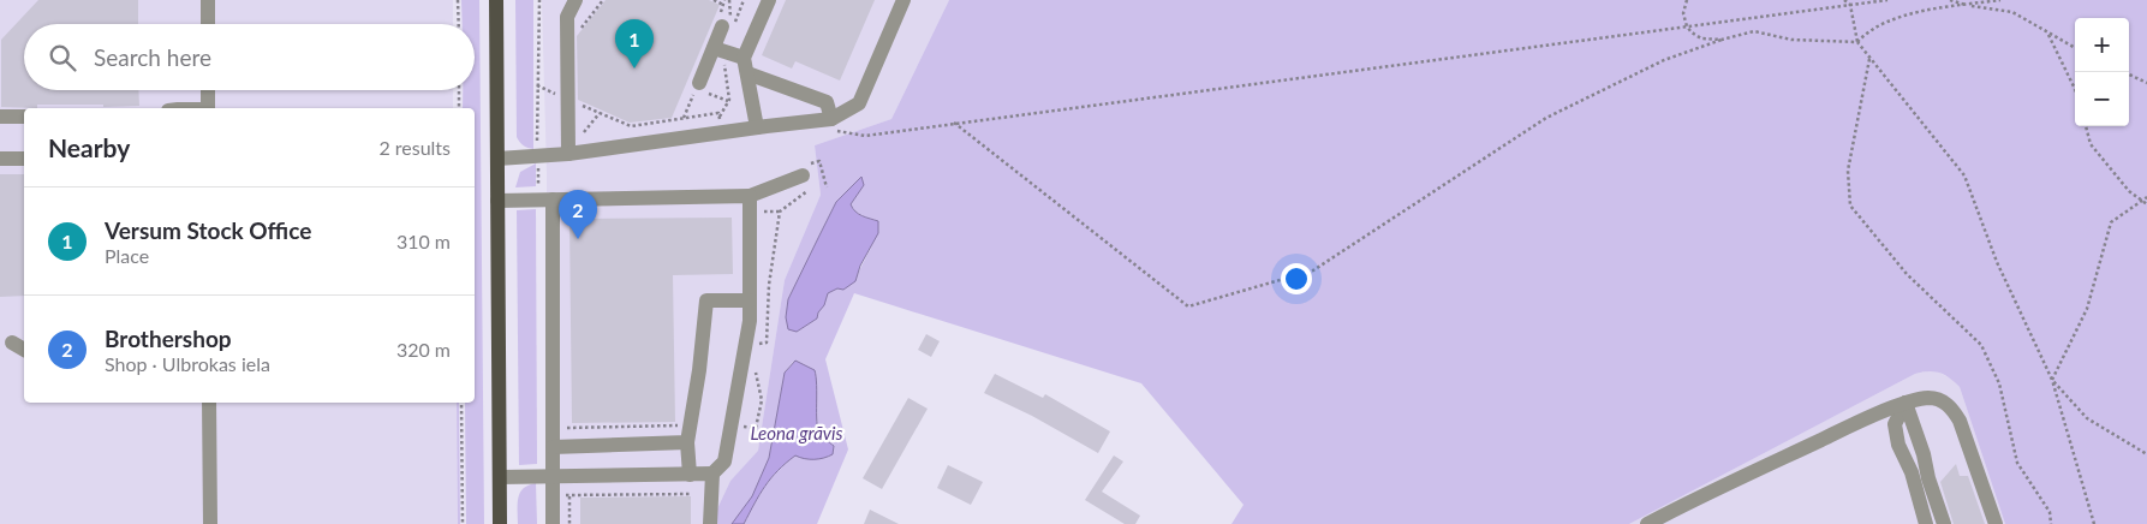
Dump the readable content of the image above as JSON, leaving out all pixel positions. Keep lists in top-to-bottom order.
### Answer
{
  "water": ["Leona grāvis"],
  "page": {
    "map_buttons": ["+", "−"],
    "pins": ["1", "2"],
    "search": "Search here",
    "heading": ["Nearby", "2 results"],
    "list": [
      {
        "mark": "1",
        "name": "Versum Stock Office",
        "note": "Place",
        "value": "310 m"
      },
      {
        "mark": "2",
        "name": "Brothershop",
        "note": "Shop · Ulbrokas iela",
        "value": "320 m"
      }
    ]
  }
}
